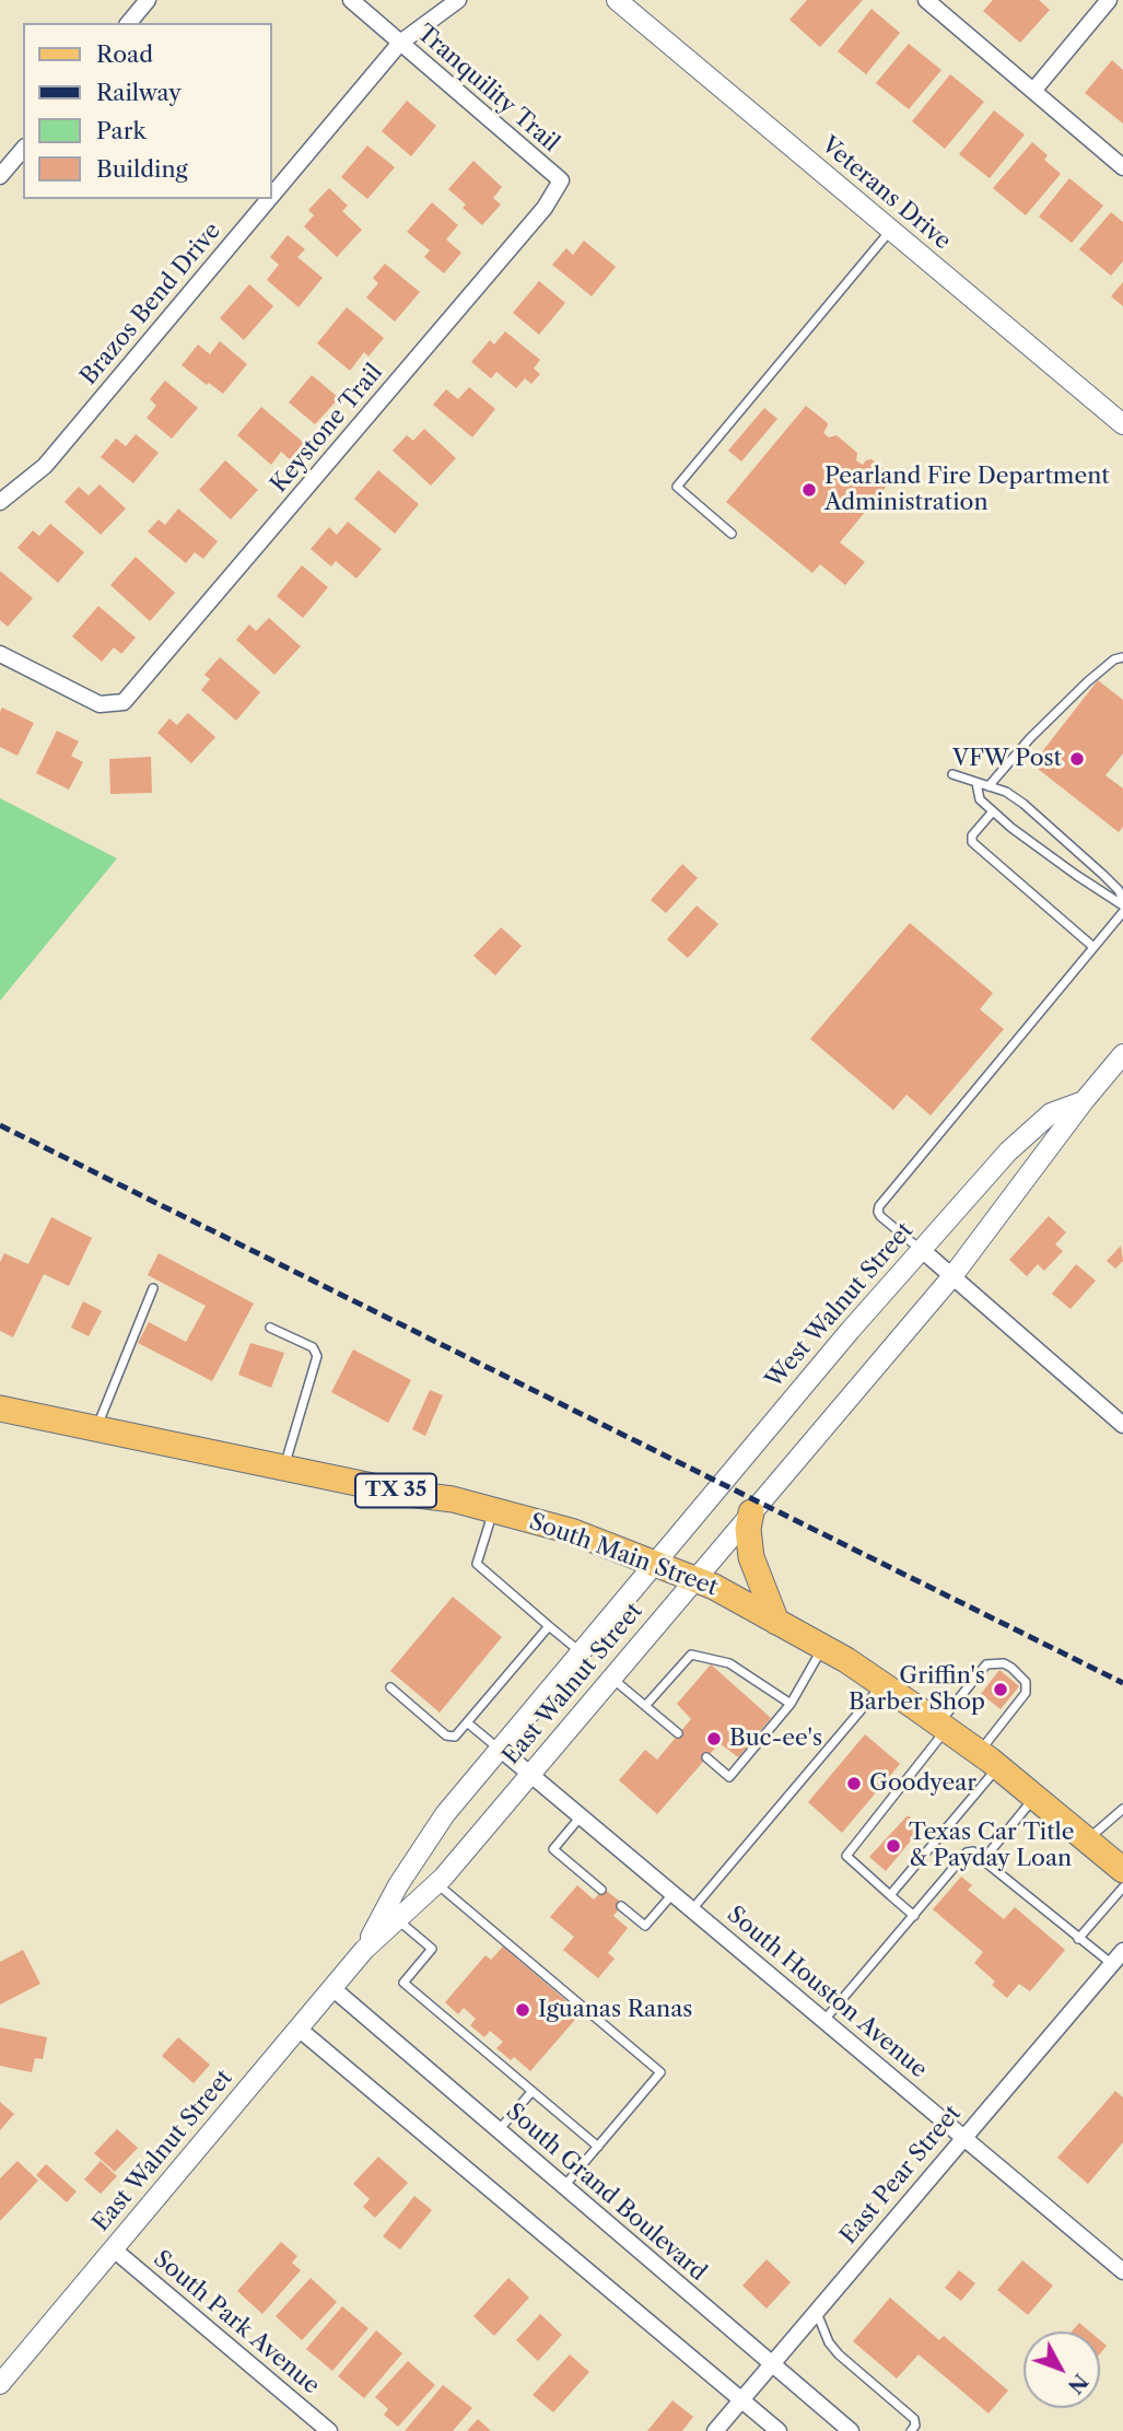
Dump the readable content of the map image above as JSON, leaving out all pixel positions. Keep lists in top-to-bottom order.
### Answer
{
  "streets": {
    "main road": ["TX 35", "South Main Street"],
    "street": [
      "Tranquility Trail",
      "Veterans Drive",
      "Brazos Bend Drive",
      "Keystone Trail",
      "West Walnut Street",
      "East Walnut Street",
      "South Houston Avenue",
      "East Pear Street",
      "South Grand Boulevard",
      "South Park Avenue"
    ]
  },
  "crossings": [
    ["Tranquility Trail", "Brazos Bend Drive"],
    ["Tranquility Trail", "Keystone Trail"],
    ["West Walnut Street", "South Main Street"],
    ["West Walnut Street", "East Walnut Street"],
    ["South Main Street", "East Walnut Street"],
    ["East Walnut Street", "South Houston Avenue"],
    ["East Walnut Street", "South Grand Boulevard"],
    ["East Walnut Street", "South Park Avenue"],
    ["South Houston Avenue", "East Pear Street"],
    ["East Pear Street", "South Grand Boulevard"]
  ],
  "places": [
    "Pearland Fire Department Administration",
    "VFW Post",
    "Griffin's Barber Shop",
    "Buc-ee's",
    "Goodyear",
    "Texas Car Title & Payday Loan",
    "Iguanas Ranas"
  ],
  "legend": [
    "Road",
    "Railway",
    "Park",
    "Building"
  ],
  "north": "bottom right"
}
